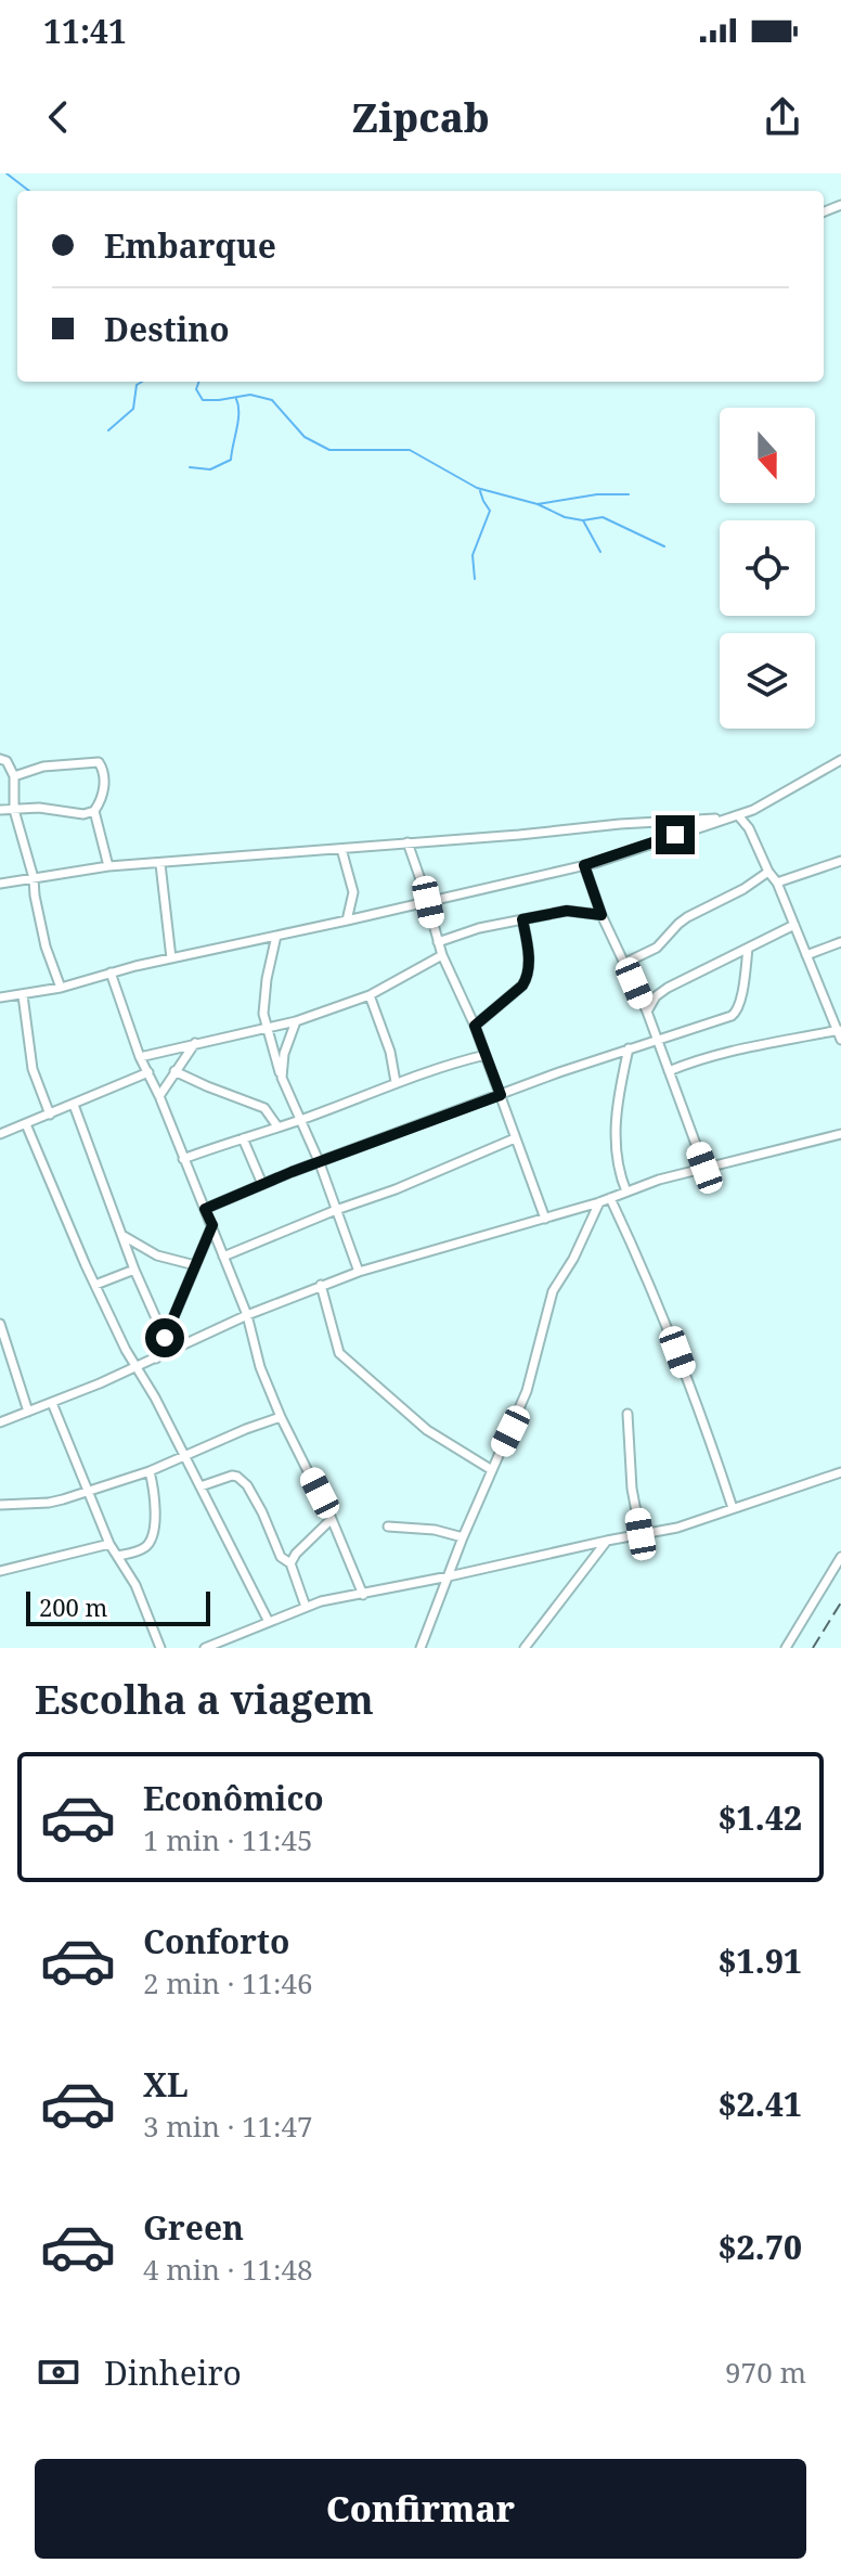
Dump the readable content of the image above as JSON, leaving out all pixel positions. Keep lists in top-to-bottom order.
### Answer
{
  "scale_bar": "200 m",
  "north": "bottom",
  "page": {
    "status": "11:41",
    "header": "Zipcab",
    "banner": ["Embarque", "Destino"],
    "scale": "200 m",
    "heading": "Escolha a viagem",
    "list": [
      {
        "name": "Econômico",
        "note": "1 min · 11:45",
        "value": "$1.42"
      },
      {
        "name": "Conforto",
        "note": "2 min · 11:46",
        "value": "$1.91"
      },
      {
        "name": "XL",
        "note": "3 min · 11:47",
        "value": "$2.41"
      },
      {
        "name": "Green",
        "note": "4 min · 11:48",
        "value": "$2.70"
      }
    ],
    "pay": ["Dinheiro", "970 m"],
    "buttons": "Confirmar"
  }
}
